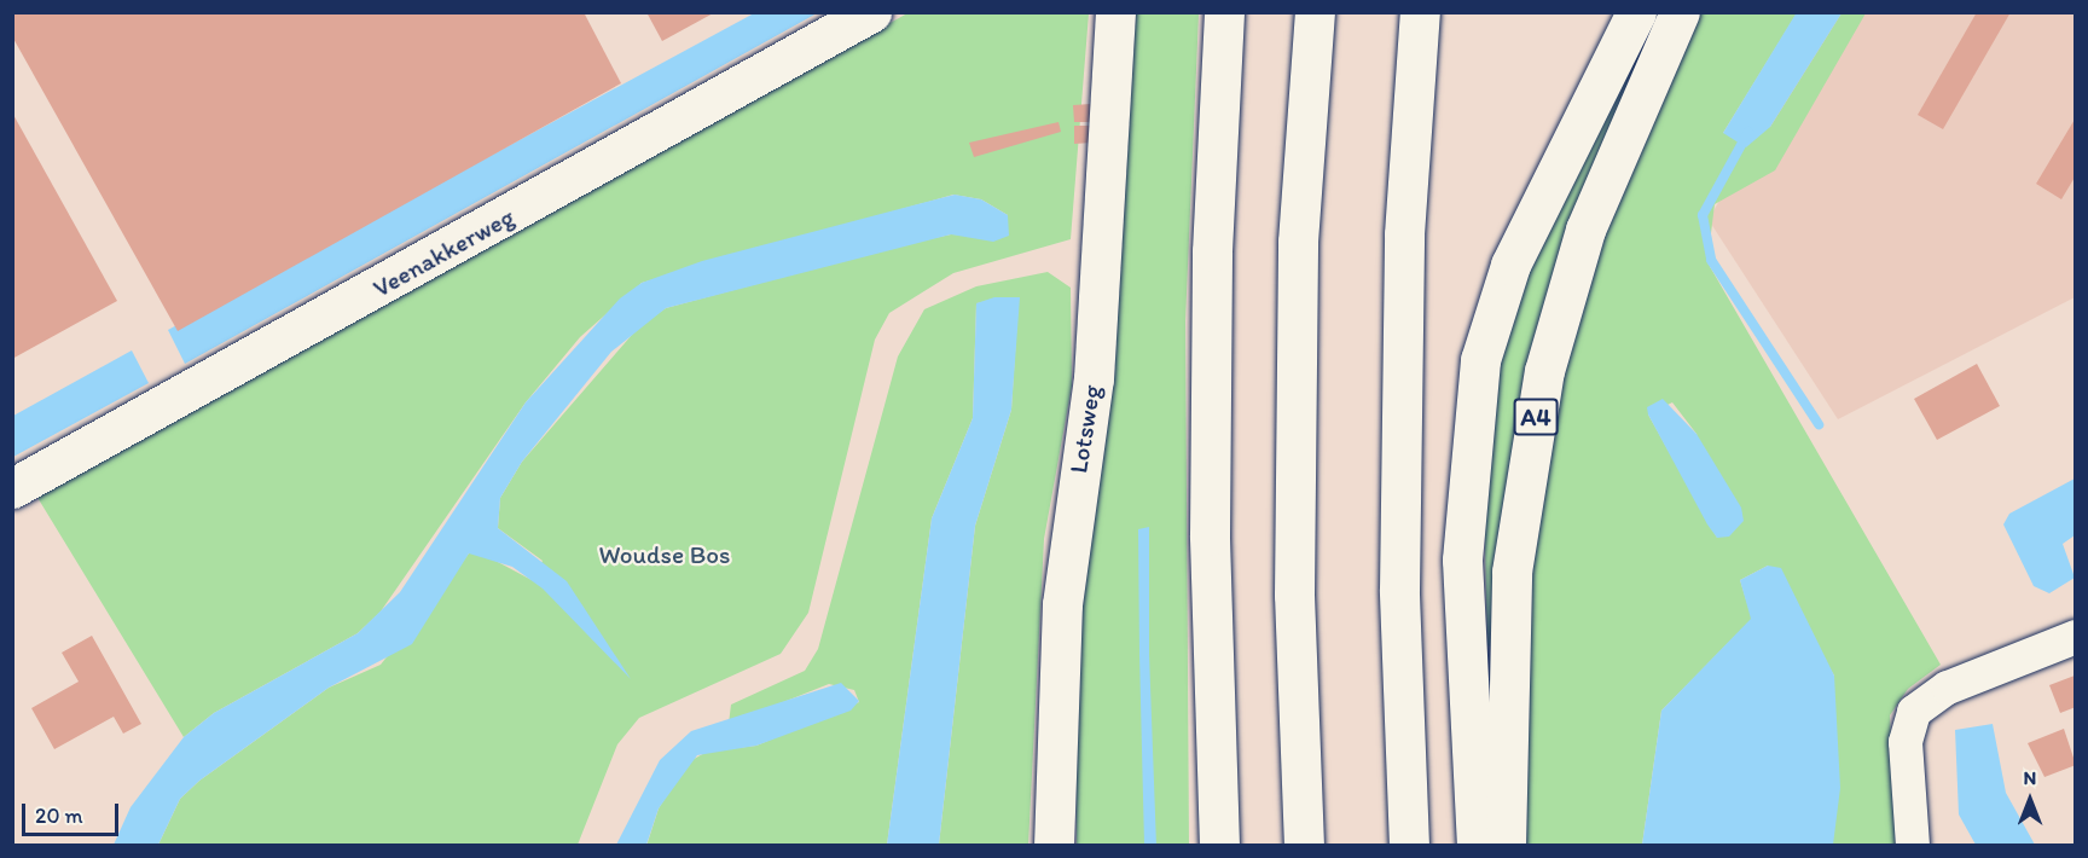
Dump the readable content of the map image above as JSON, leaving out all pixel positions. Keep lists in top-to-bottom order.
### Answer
{
  "streets": {
    "main road": ["Veenakkerweg", "A4", "Lotsweg"]
  },
  "parks": ["Woudse Bos"],
  "scale_bar": "20 m",
  "north": "top"
}
